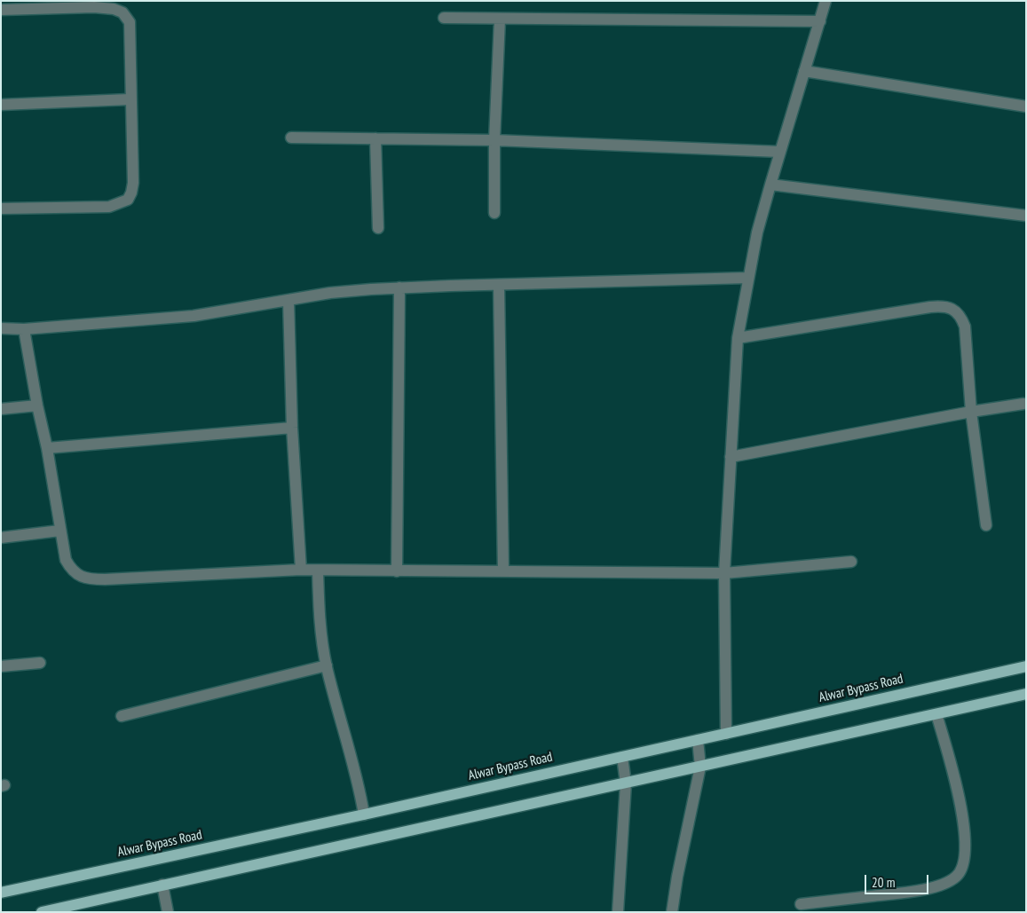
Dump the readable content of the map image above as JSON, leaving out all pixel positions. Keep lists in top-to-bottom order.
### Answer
{
  "streets": {
    "main road": ["Alwar Bypass Road"]
  },
  "scale_bar": "20 m"
}
